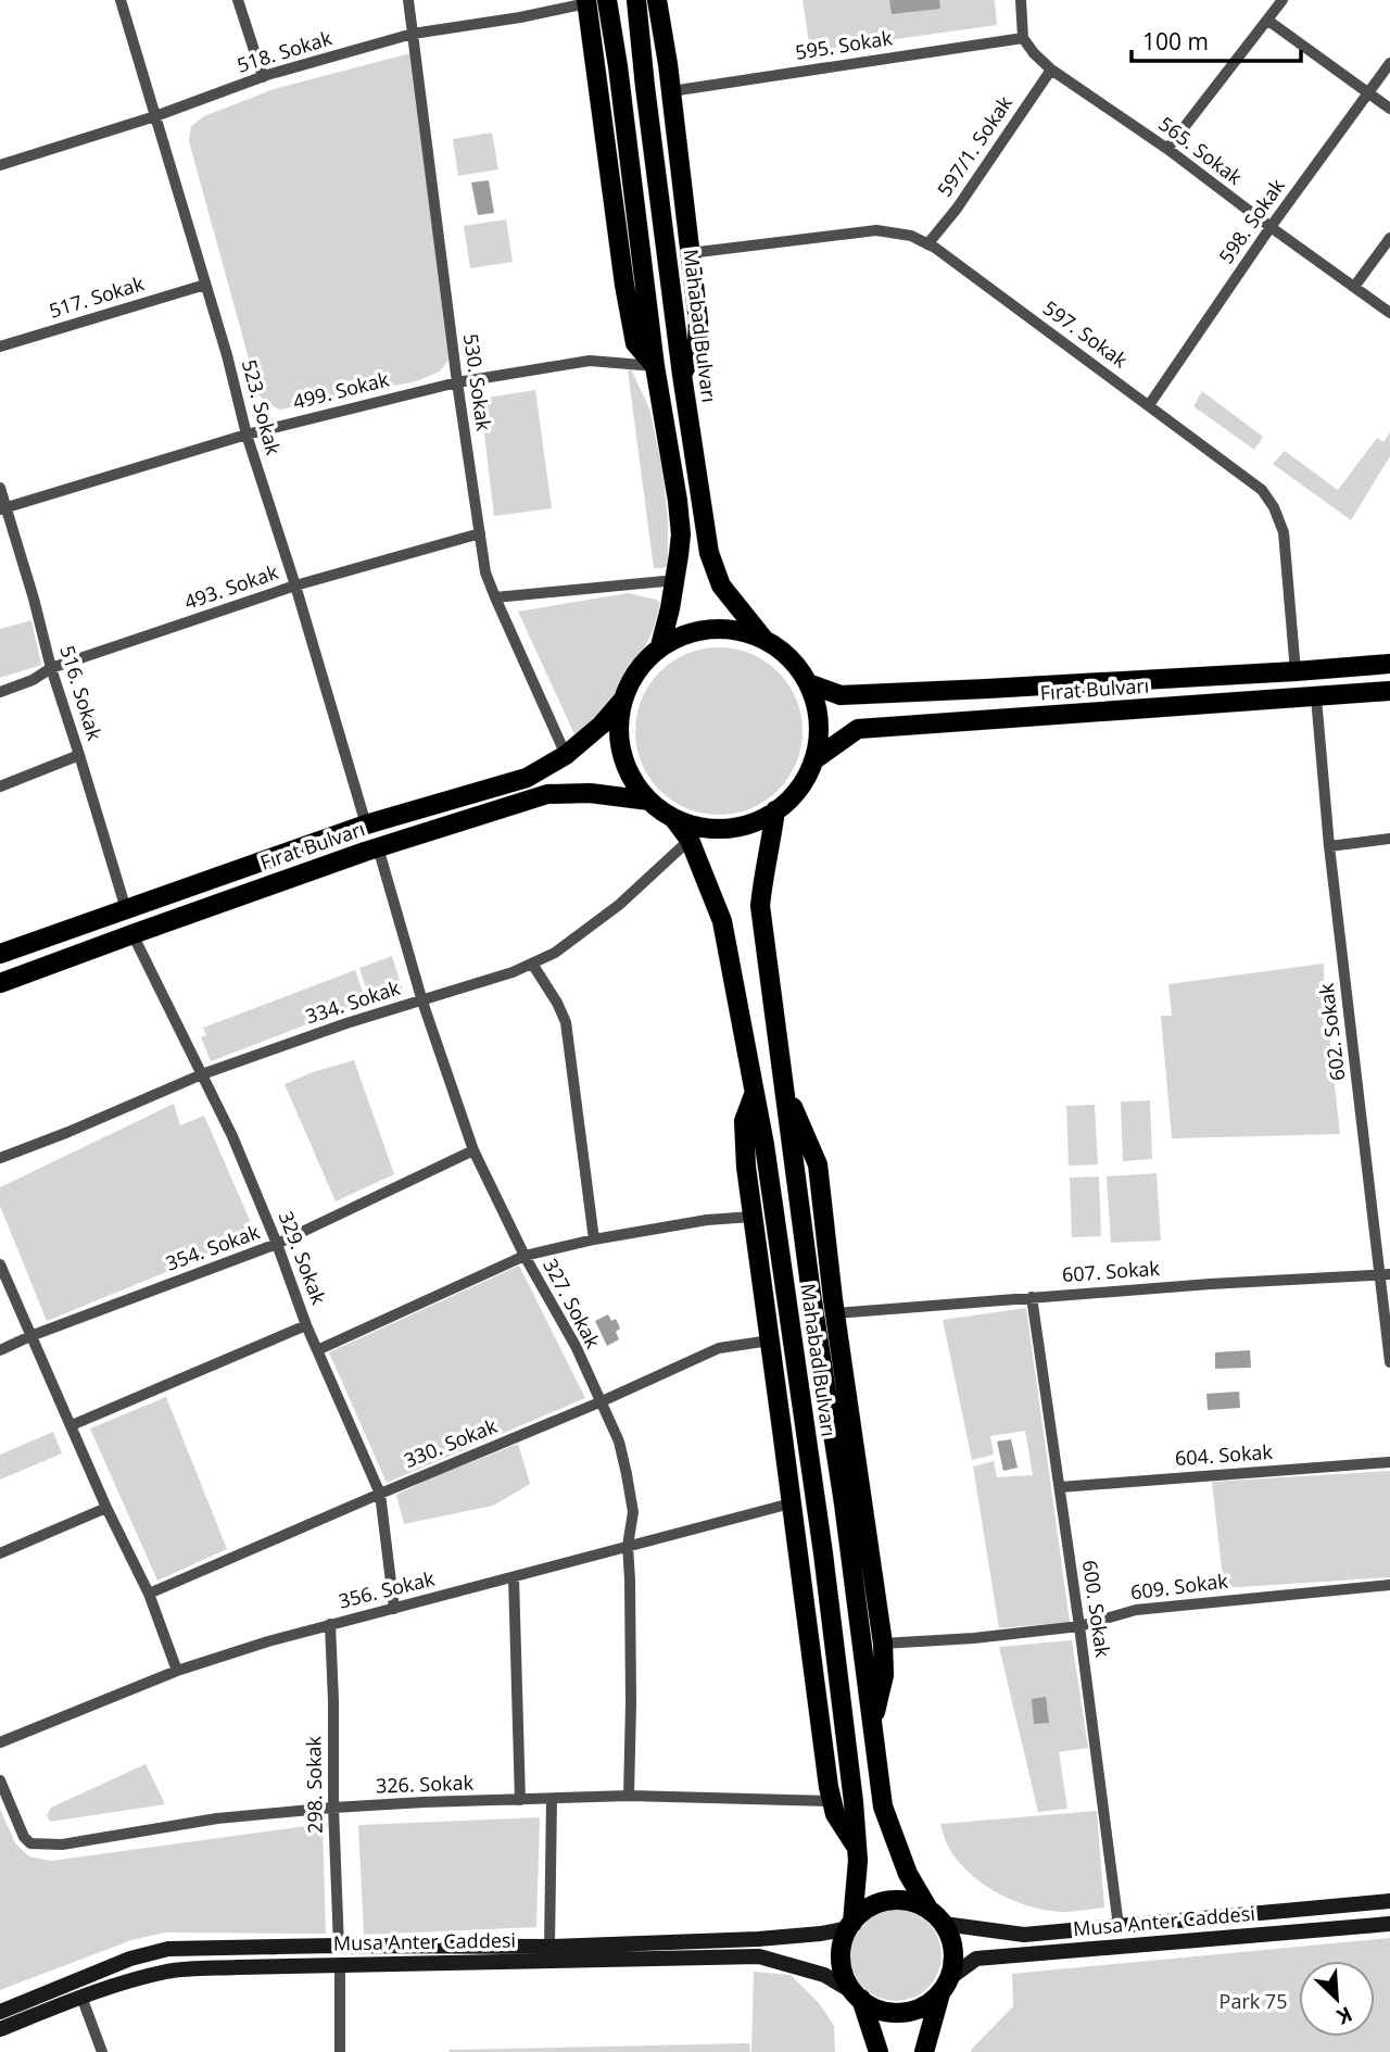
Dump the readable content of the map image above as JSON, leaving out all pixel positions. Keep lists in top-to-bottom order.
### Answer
{
  "streets": {
    "main road": ["Mahabad Bulvarı", "Fırat Bulvarı", "Musa Anter Caddesi"],
    "street": [
      "595. Sokak",
      "518. Sokak",
      "597/1. Sokak",
      "565. Sokak",
      "598. Sokak",
      "517. Sokak",
      "597. Sokak",
      "530. Sokak",
      "499. Sokak",
      "523. Sokak",
      "493. Sokak",
      "516. Sokak",
      "334. Sokak",
      "602. Sokak",
      "354. Sokak",
      "329. Sokak",
      "607. Sokak",
      "327. Sokak",
      "330. Sokak",
      "604. Sokak",
      "609. Sokak",
      "356. Sokak",
      "600. Sokak",
      "298. Sokak",
      "326. Sokak"
    ]
  },
  "crossings": [
    ["595. Sokak", "565. Sokak"],
    ["518. Sokak", "530. Sokak"],
    ["518. Sokak", "523. Sokak"],
    ["597/1. Sokak", "565. Sokak"],
    ["597/1. Sokak", "597. Sokak"],
    ["565. Sokak", "598. Sokak"],
    ["598. Sokak", "597. Sokak"],
    ["517. Sokak", "523. Sokak"],
    ["Mahabad Bulvarı", "Fırat Bulvarı"],
    ["Mahabad Bulvarı", "334. Sokak"],
    ["Mahabad Bulvarı", "Musa Anter Caddesi"],
    ["597. Sokak", "Fırat Bulvarı"],
    ["530. Sokak", "499. Sokak"],
    ["530. Sokak", "493. Sokak"],
    ["530. Sokak", "Fırat Bulvarı"],
    ["499. Sokak", "523. Sokak"],
    ["499. Sokak", "516. Sokak"],
    ["523. Sokak", "493. Sokak"],
    ["523. Sokak", "Fırat Bulvarı"],
    ["493. Sokak", "516. Sokak"],
    ["Fırat Bulvarı", "516. Sokak"],
    ["Fırat Bulvarı", "602. Sokak"],
    ["Fırat Bulvarı", "329. Sokak"],
    ["Fırat Bulvarı", "327. Sokak"],
    ["334. Sokak", "329. Sokak"],
    ["334. Sokak", "327. Sokak"],
    ["602. Sokak", "607. Sokak"],
    ["354. Sokak", "329. Sokak"],
    ["354. Sokak", "327. Sokak"],
    ["329. Sokak", "330. Sokak"],
    ["329. Sokak", "356. Sokak"],
    ["607. Sokak", "600. Sokak"],
    ["327. Sokak", "330. Sokak"],
    ["327. Sokak", "356. Sokak"],
    ["327. Sokak", "326. Sokak"],
    ["604. Sokak", "600. Sokak"],
    ["609. Sokak", "600. Sokak"],
    ["356. Sokak", "298. Sokak"],
    ["600. Sokak", "Musa Anter Caddesi"],
    ["298. Sokak", "326. Sokak"],
    ["298. Sokak", "Musa Anter Caddesi"]
  ],
  "parks": ["Park 75"],
  "scale_bar": "100 m",
  "north": "bottom right"
}
